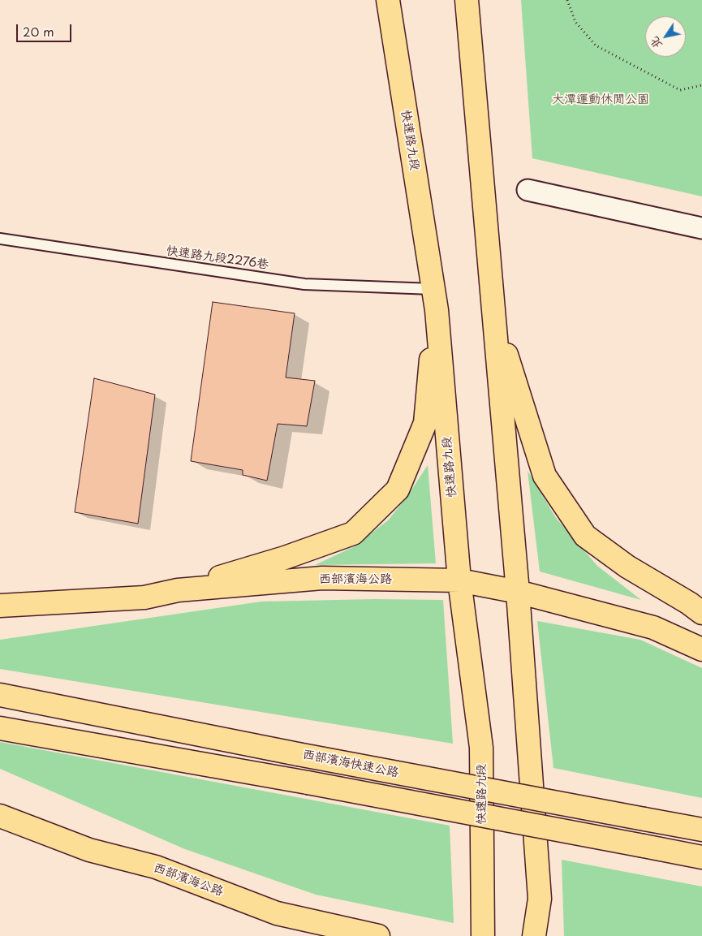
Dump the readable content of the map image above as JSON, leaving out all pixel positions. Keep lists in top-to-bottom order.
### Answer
{
  "streets": {
    "main road": ["快速路九段", "西部濱海公路", "西部濱海快速公路"],
    "lane": ["快速路九段2276巷"]
  },
  "crossings": [
    ["快速路九段", "快速路九段2276巷"],
    ["快速路九段", "西部濱海公路"]
  ],
  "parks": ["大潭運動休閒公園"],
  "scale_bar": "20 m",
  "north": "bottom left"
}
